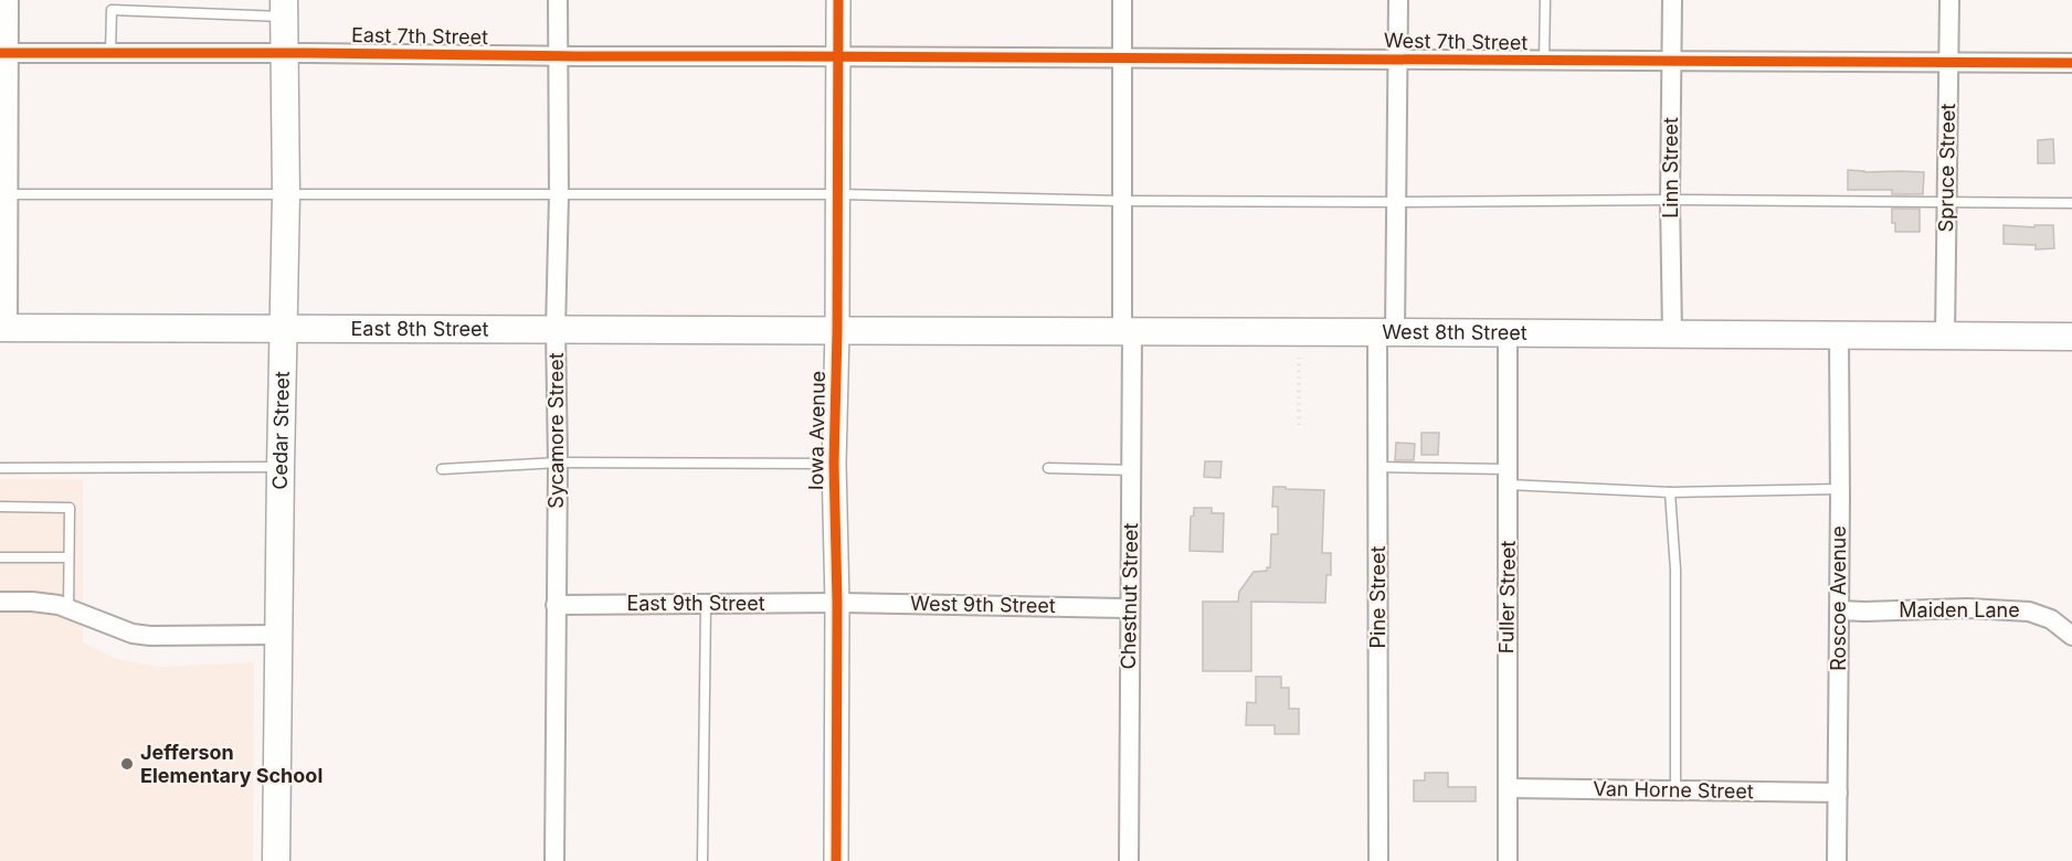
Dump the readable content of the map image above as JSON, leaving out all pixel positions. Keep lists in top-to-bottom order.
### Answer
{
  "streets": {
    "main road": ["East 8th Street", "West 8th Street", "Cedar Street"],
    "street": [
      "East 7th Street",
      "West 7th Street",
      "Linn Street",
      "Spruce Street",
      "Sycamore Street",
      "Iowa Avenue",
      "Chestnut Street",
      "Pine Street",
      "Fuller Street",
      "Roscoe Avenue",
      "East 9th Street",
      "West 9th Street",
      "Maiden Lane",
      "Van Horne Street"
    ]
  },
  "crossings": [
    ["East 7th Street", "West 7th Street"],
    ["East 7th Street", "Cedar Street"],
    ["East 7th Street", "Sycamore Street"],
    ["East 7th Street", "Iowa Avenue"],
    ["West 7th Street", "Linn Street"],
    ["West 7th Street", "Spruce Street"],
    ["West 7th Street", "Iowa Avenue"],
    ["West 7th Street", "Chestnut Street"],
    ["West 7th Street", "Pine Street"],
    ["Linn Street", "West 8th Street"],
    ["Spruce Street", "West 8th Street"],
    ["East 8th Street", "West 8th Street"],
    ["East 8th Street", "Cedar Street"],
    ["East 8th Street", "Sycamore Street"],
    ["East 8th Street", "Iowa Avenue"],
    ["West 8th Street", "Iowa Avenue"],
    ["West 8th Street", "Chestnut Street"],
    ["West 8th Street", "Pine Street"],
    ["West 8th Street", "Fuller Street"],
    ["West 8th Street", "Roscoe Avenue"],
    ["Sycamore Street", "East 9th Street"],
    ["Iowa Avenue", "East 9th Street"],
    ["Iowa Avenue", "West 9th Street"],
    ["Chestnut Street", "West 9th Street"],
    ["Fuller Street", "Van Horne Street"],
    ["Roscoe Avenue", "Maiden Lane"],
    ["Roscoe Avenue", "Van Horne Street"],
    ["East 9th Street", "West 9th Street"]
  ],
  "places": ["Jefferson Elementary School"]
}
